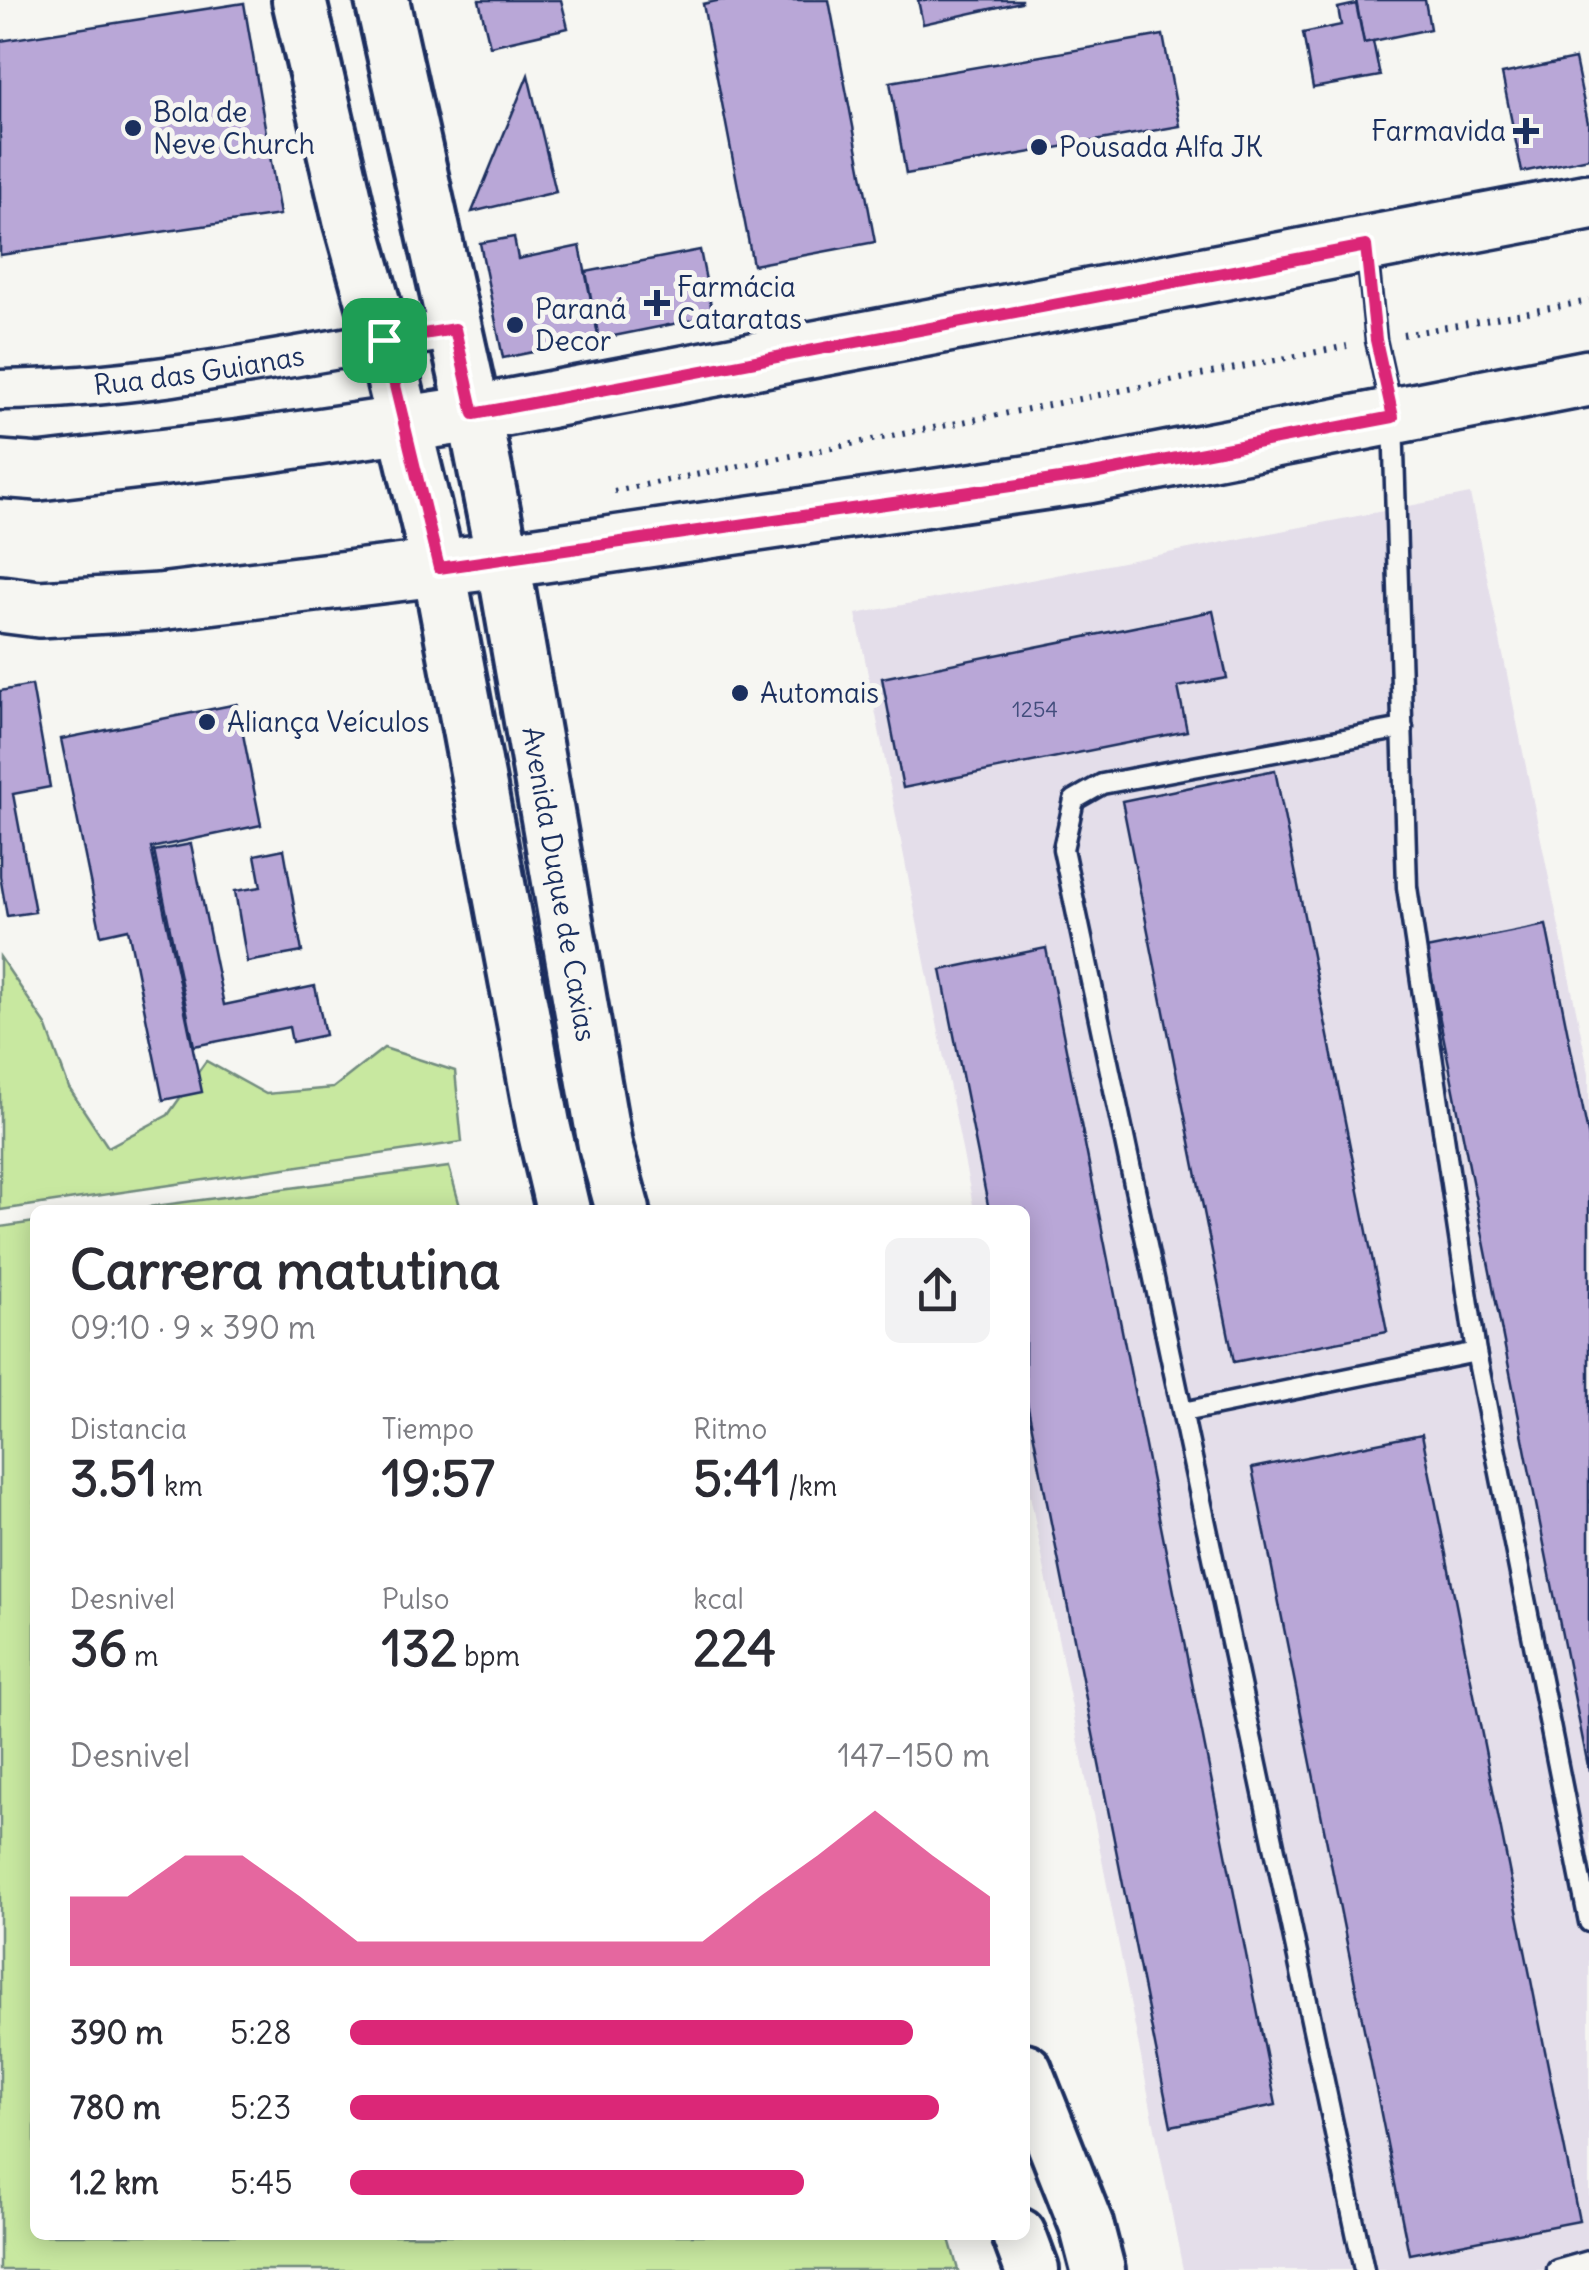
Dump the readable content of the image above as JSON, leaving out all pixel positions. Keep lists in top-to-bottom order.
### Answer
{
  "streets": {
    "main road": ["Avenida Duque de Caxias"],
    "street": ["Rua das Guianas"]
  },
  "crossings": [
    ["Rua das Guianas", "Avenida Duque de Caxias"]
  ],
  "places": {
    "other": [
      "Bola de Neve Church",
      "Pousada Alfa JK",
      "Paraná Decor",
      "Automais",
      "Aliança Veículos"
    ],
    "health": ["Farmavida", "Farmácia Cataratas"]
  },
  "house_numbers": ["1254"],
  "page": {
    "heading": ["Carrera matutina", "09:10 · 9 × 390 m"],
    "stats": [
      ["Distancia", "3.51 km"],
      ["Tiempo", "19:57"],
      ["Ritmo", "5:41 /km"],
      ["Desnivel", "36 m"],
      ["Pulso", "132 bpm"],
      ["kcal", "224"]
    ],
    "chart": ["Desnivel", "147–150 m"],
    "list": [
      {
        "name": "390 m",
        "note": "5:28"
      },
      {
        "name": "780 m",
        "note": "5:23"
      },
      {
        "name": "1.2 km",
        "note": "5:45"
      }
    ]
  }
}
